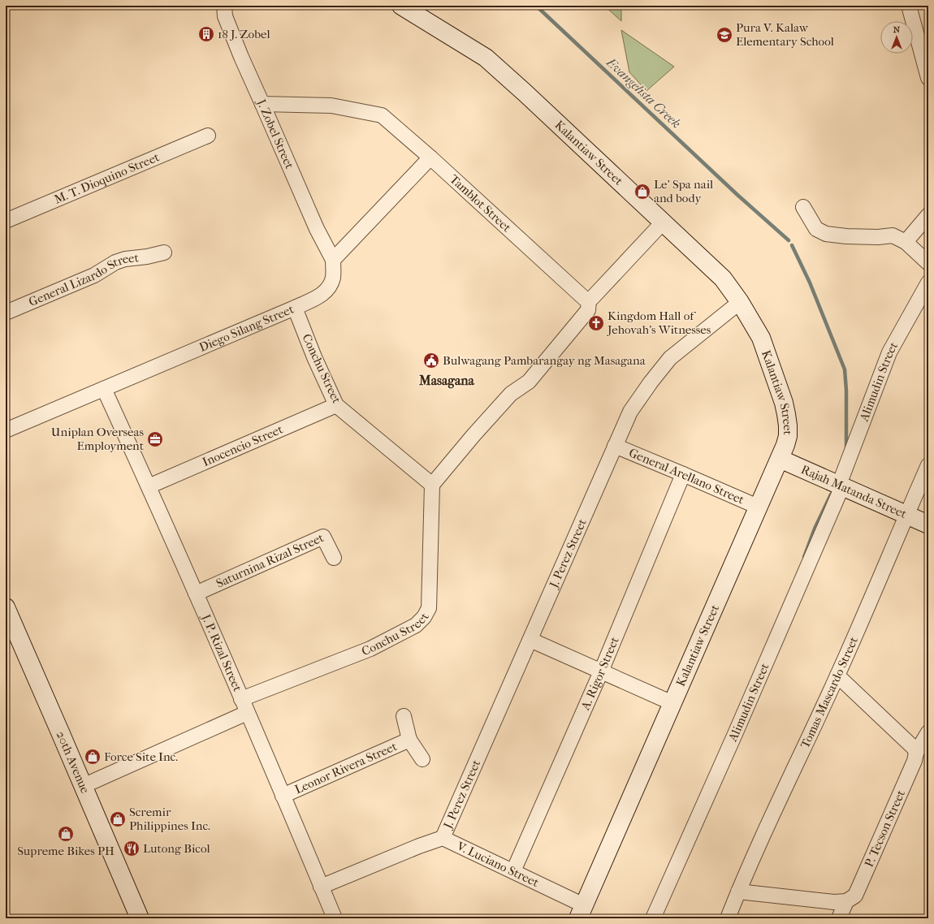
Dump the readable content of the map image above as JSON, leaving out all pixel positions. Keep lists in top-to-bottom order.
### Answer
{
  "streets": {
    "street": [
      "J. Zobel Street",
      "Kalantiaw Street",
      "M. T. Dioquino Street",
      "Tamblot Street",
      "General Lizardo Street",
      "Diego Silang Street",
      "Conchu Street",
      "Alimudin Street",
      "Inocencio Street",
      "General Arellano Street",
      "Rajah Matanda Street",
      "J. Perez Street",
      "Saturnina Rizal Street",
      "J. P. Rizal Street",
      "A. Rigor Street",
      "Tomas Mascardo Street",
      "20th Avenue",
      "Leonor Rivera Street",
      "P. Tecson Street",
      "V. Luciano Street"
    ]
  },
  "crossings": [
    ["J. Zobel Street", "Tamblot Street"],
    ["J. Zobel Street", "Diego Silang Street"],
    ["Kalantiaw Street", "General Arellano Street"],
    ["Kalantiaw Street", "Rajah Matanda Street"],
    ["Kalantiaw Street", "J. Perez Street"],
    ["Kalantiaw Street", "V. Luciano Street"],
    ["Diego Silang Street", "Conchu Street"],
    ["Diego Silang Street", "J. P. Rizal Street"],
    ["Conchu Street", "Inocencio Street"],
    ["Conchu Street", "J. P. Rizal Street"],
    ["Alimudin Street", "Rajah Matanda Street"],
    ["Inocencio Street", "J. P. Rizal Street"],
    ["General Arellano Street", "J. Perez Street"],
    ["General Arellano Street", "A. Rigor Street"],
    ["Rajah Matanda Street", "Tomas Mascardo Street"],
    ["J. Perez Street", "V. Luciano Street"],
    ["Saturnina Rizal Street", "J. P. Rizal Street"],
    ["J. P. Rizal Street", "Leonor Rivera Street"],
    ["J. P. Rizal Street", "V. Luciano Street"],
    ["A. Rigor Street", "V. Luciano Street"]
  ],
  "districts": ["Masagana"],
  "water": ["Evangelista Creek"],
  "places": {
    "building": ["18 J. Zobel"],
    "school or university": ["Pura V. Kalaw Elementary School"],
    "shop": [
      "Le' Spa nail and body",
      "Force Site Inc.",
      "Scremir Philippines Inc.",
      "Supreme Bikes PH"
    ],
    "church": ["Kingdom Hall of Jehovah's Witnesses"],
    "public building": ["Bulwagang Pambarangay ng Masagana"],
    "office": ["Uniplan Overseas Employment"],
    "restaurant": ["Lutong Bicol"]
  },
  "north": "top"
}
